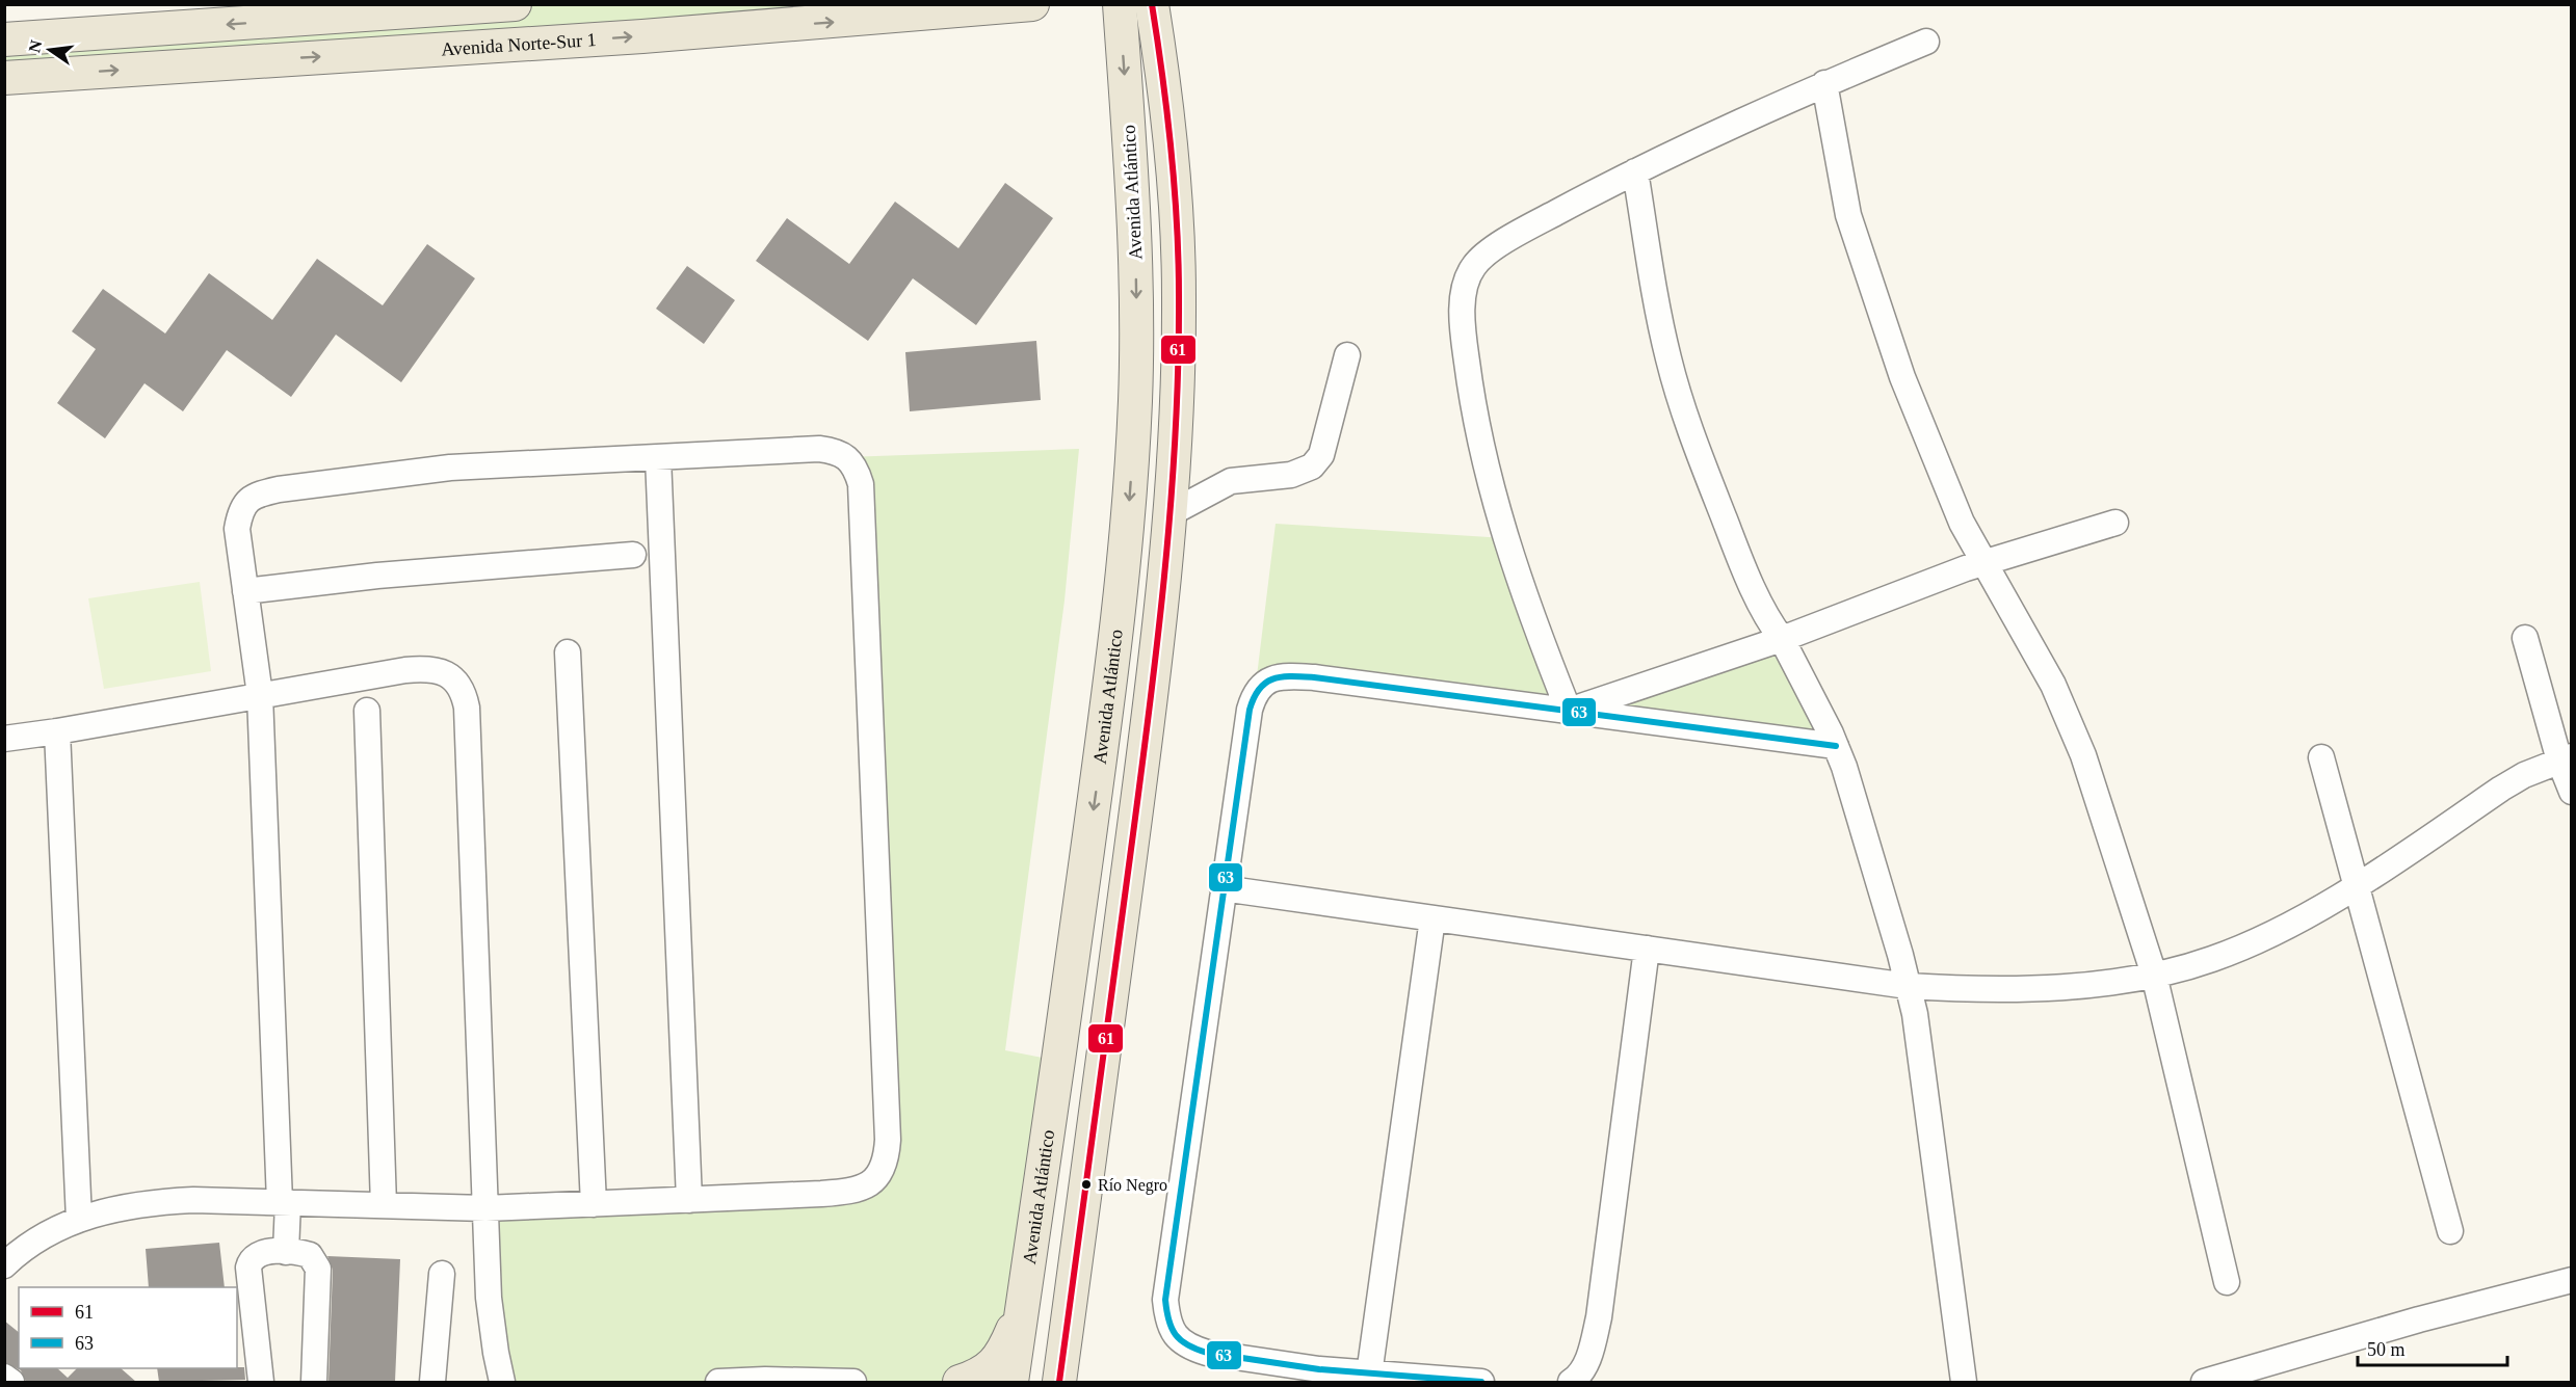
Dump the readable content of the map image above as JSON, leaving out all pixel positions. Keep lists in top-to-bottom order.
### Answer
{
  "streets": {
    "main road": ["Avenida Norte-Sur 1", "Avenida Atlántico"]
  },
  "places": ["Río Negro"],
  "lines": ["transit line 61", "transit line 63"],
  "legend": ["61", "63"],
  "scale_bar": "50 m",
  "north": "left"
}
